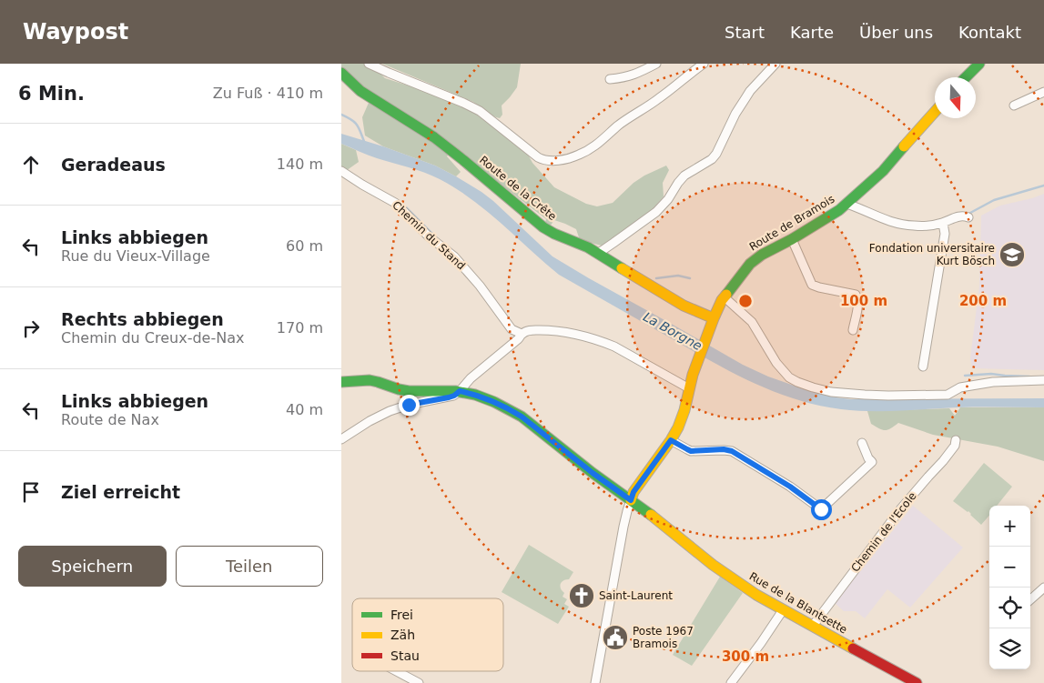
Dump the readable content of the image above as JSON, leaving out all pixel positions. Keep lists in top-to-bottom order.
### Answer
{
  "streets": {
    "street": [
      "Route de la Crête",
      "Route de Bramois",
      "Chemin du Stand",
      "Chemin de l'Ecole",
      "Rue de la Blantsette"
    ]
  },
  "crossings": [
    ["Route de la Crête", "Route de Bramois"],
    ["Route de Bramois", "Rue de la Blantsette"],
    ["Chemin de l'Ecole", "Rue de la Blantsette"]
  ],
  "water": ["La Borgne"],
  "places": {
    "school or university": ["Fondation universitaire Kurt Bösch"],
    "church": ["Saint-Laurent"],
    "public building": ["Poste 1967 Bramois"]
  },
  "legend": ["Frei", "Zäh", "Stau"],
  "north": "bottom",
  "page": {
    "header": "Waypost",
    "nav": [
      "Start",
      "Karte",
      "Über uns",
      "Kontakt"
    ],
    "heading": ["6 Min.", "Zu Fuß · 410 m"],
    "list": [
      ["Geradeaus", "140 m"],
      ["Links abbiegen", "Rue du Vieux-Village", "60 m"],
      ["Rechts abbiegen", "Chemin du Creux-de-Nax", "170 m"],
      ["Links abbiegen", "Route de Nax", "40 m"],
      "Ziel erreicht"
    ],
    "map_buttons": ["+", "−"],
    "buttons": ["Speichern", "Teilen"]
  },
  "rings": ["100 m", "200 m", "300 m"]
}
